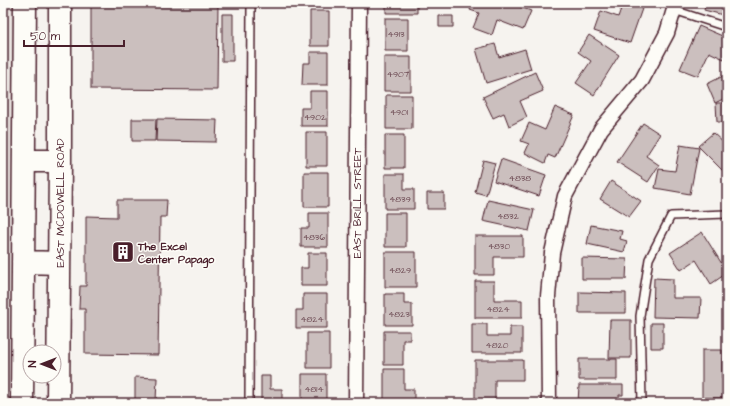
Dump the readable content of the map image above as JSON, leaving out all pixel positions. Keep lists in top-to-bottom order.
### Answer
{
  "streets": {
    "main road": ["EAST MCDOWELL ROAD"],
    "street": ["EAST BRILL STREET"]
  },
  "places": {
    "building": ["The Excel Center Papago"]
  },
  "house_numbers": [
    "4913",
    "4907",
    "4901",
    "4902",
    "4838",
    "4839",
    "4832",
    "4836",
    "4830",
    "4829",
    "4824",
    "4823",
    "4824",
    "4820",
    "4814"
  ],
  "scale_bar": "50 m",
  "north": "left"
}
